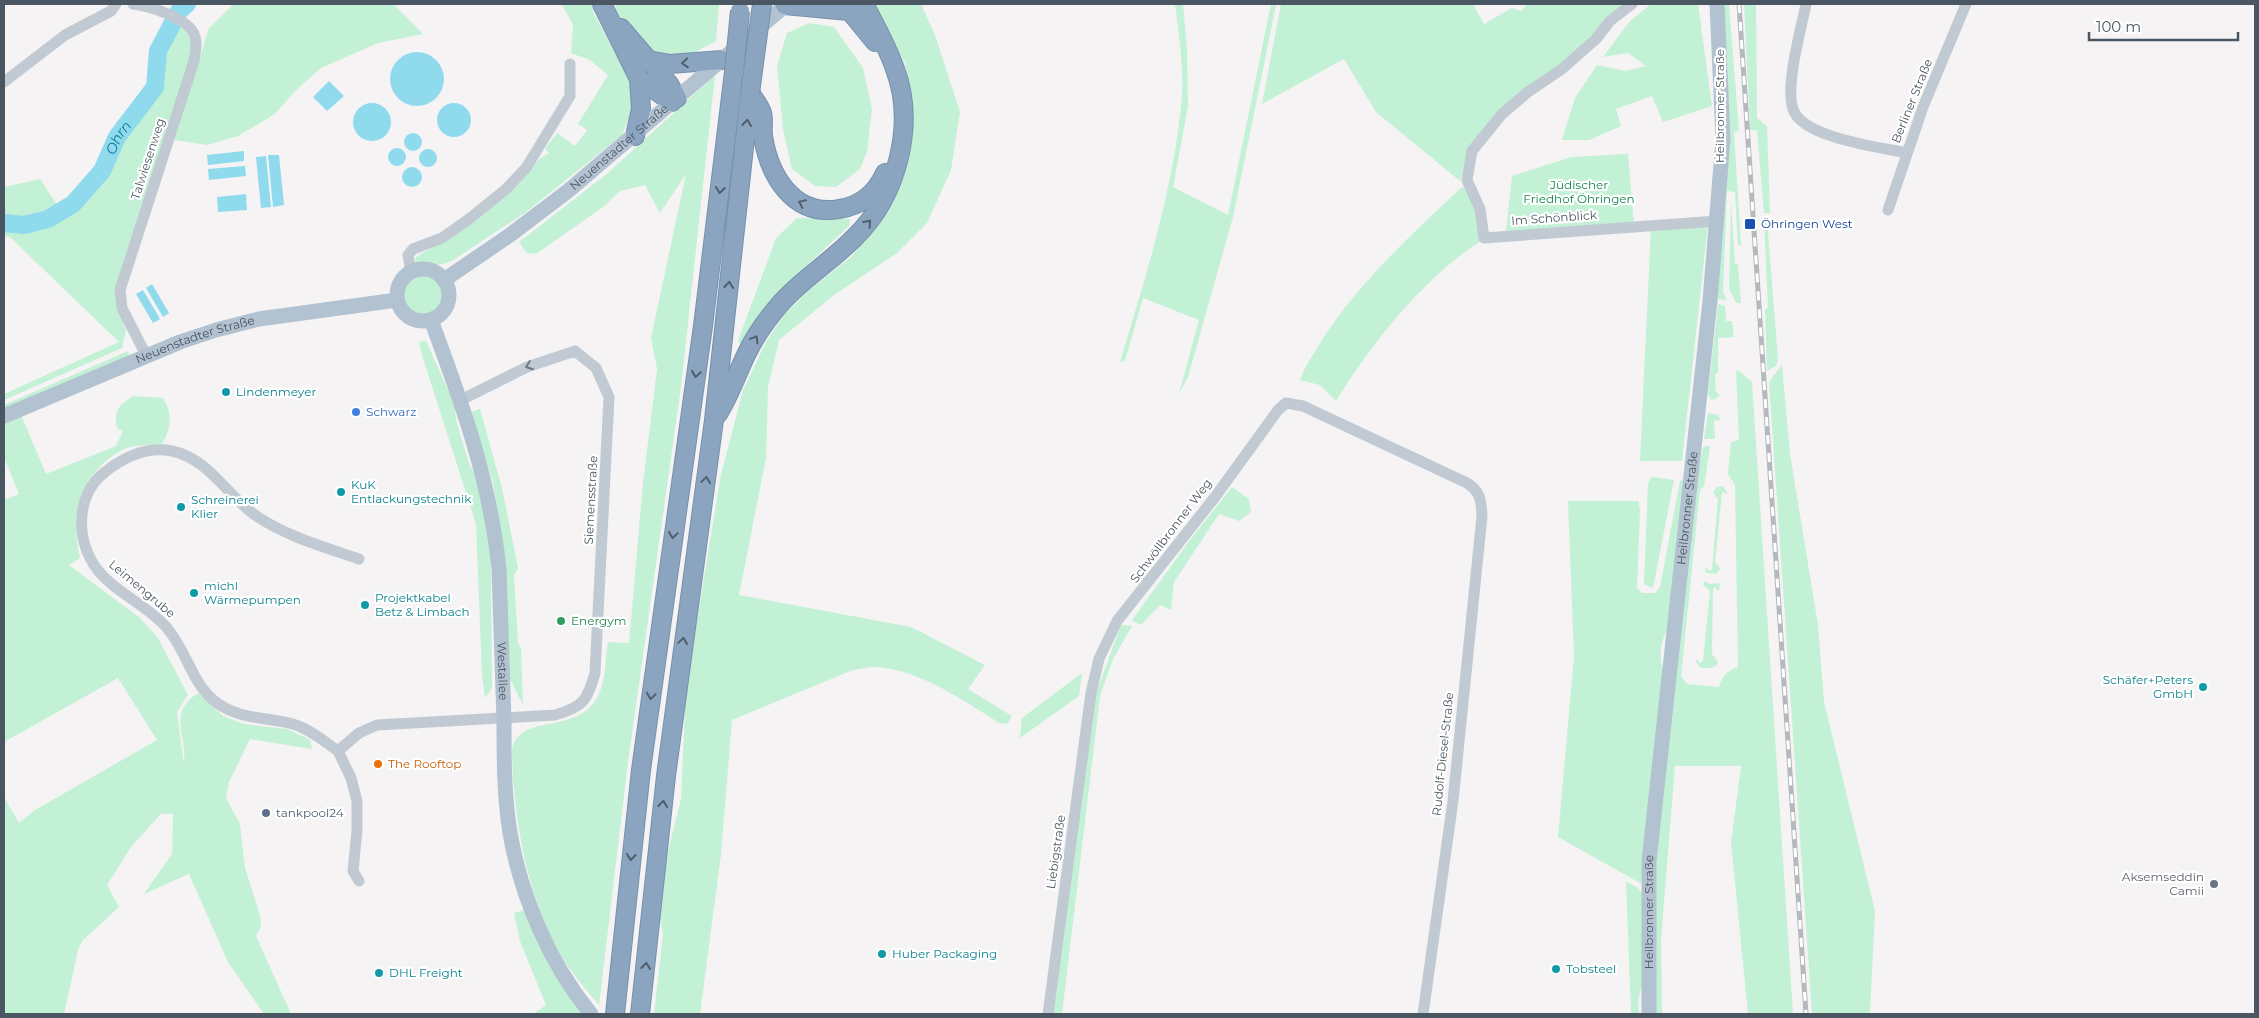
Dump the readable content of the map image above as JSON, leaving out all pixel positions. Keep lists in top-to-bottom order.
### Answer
{
  "streets": {
    "main road": ["Heilbronner Straße", "Neuenstadter Straße", "Westallee"],
    "street": [
      "Berliner Straße",
      "Talwiesenweg",
      "Im Schönblick",
      "Siemensstraße",
      "Schwöllbronner Weg",
      "Leimengrube",
      "Rudolf-Diesel-Straße",
      "Liebigstraße"
    ]
  },
  "crossings": [
    ["Heilbronner Straße", "Im Schönblick"],
    ["Neuenstadter Straße", "Talwiesenweg"],
    ["Neuenstadter Straße", "Westallee"],
    ["Siemensstraße", "Westallee"],
    ["Schwöllbronner Weg", "Rudolf-Diesel-Straße"],
    ["Schwöllbronner Weg", "Liebigstraße"]
  ],
  "water": ["Ohrn"],
  "parks": ["Jüdischer Friedhof Öhringen"],
  "places": {
    "transit": ["Öhringen West"],
    "other": [
      "Lindenmeyer",
      "Schwarz",
      "KuK Entlackungstechnik",
      "Schreinerei Klier",
      "michl Wärmepumpen",
      "Projektkabel Betz & Limbach",
      "Energym",
      "Schäfer+Peters GmbH",
      "The Rooftop",
      "tankpool24",
      "Aksemseddin Camii",
      "Huber Packaging",
      "Tobsteel",
      "DHL Freight"
    ]
  },
  "scale_bar": "100 m"
}
